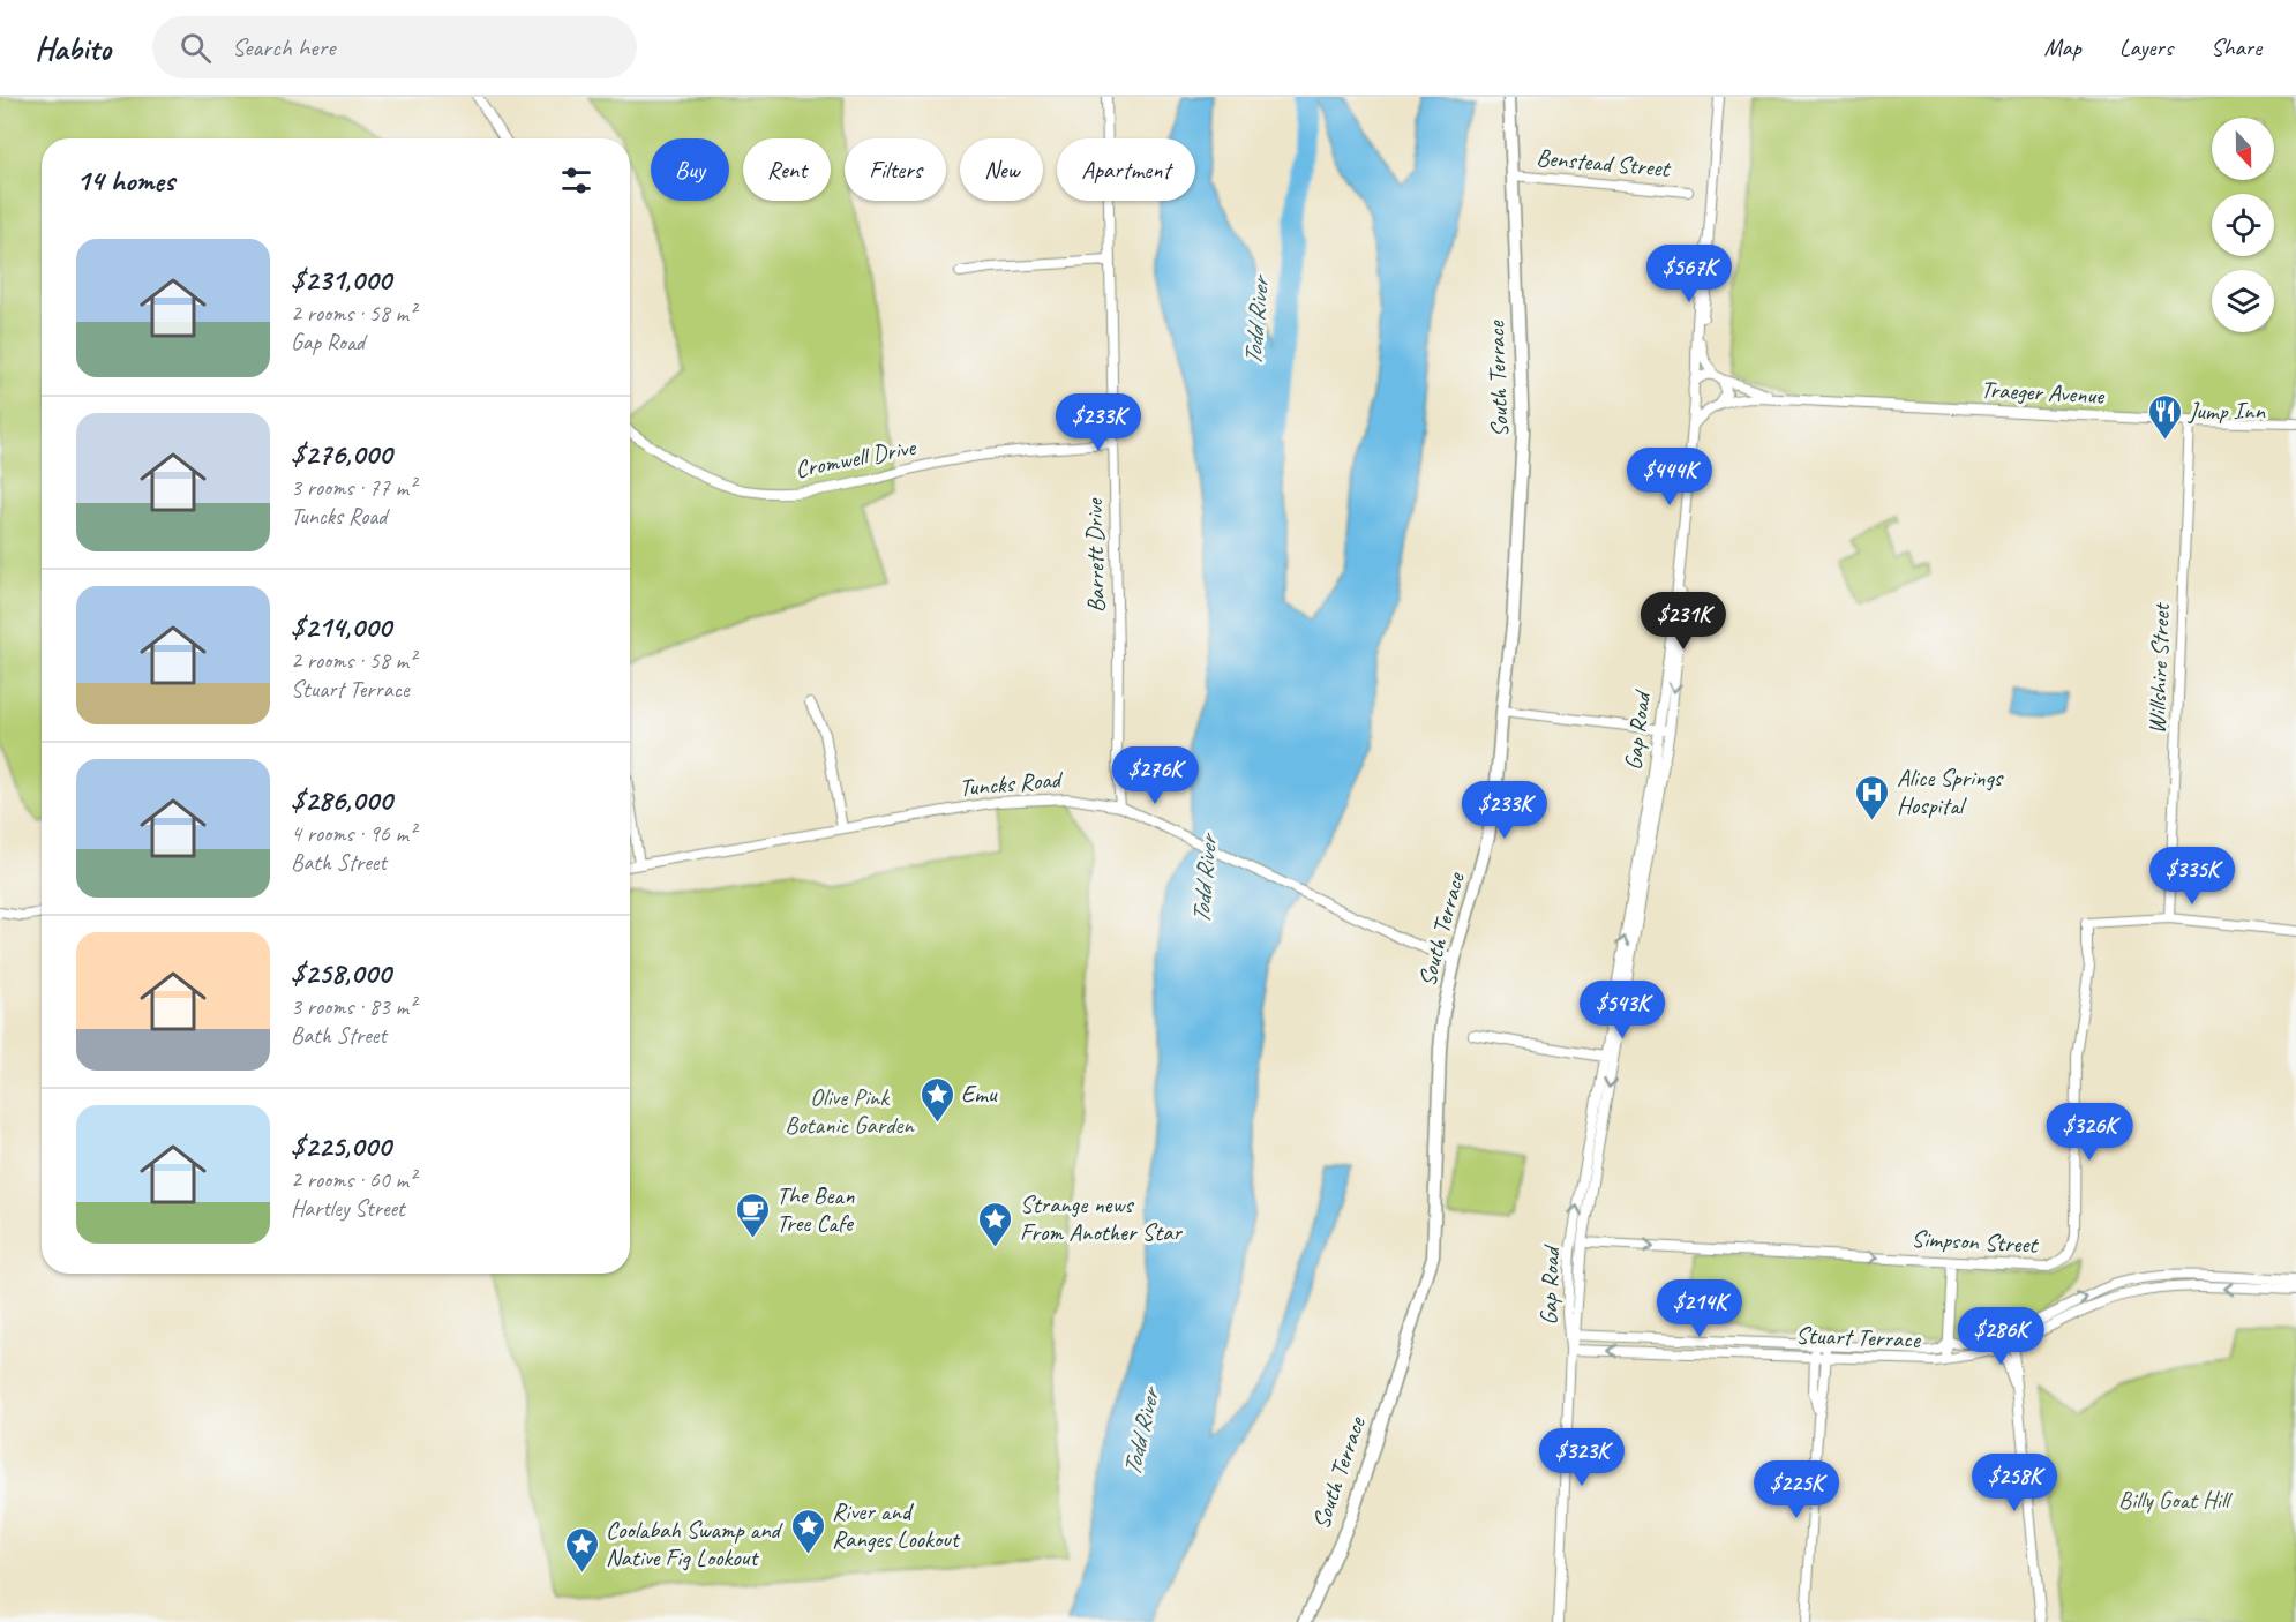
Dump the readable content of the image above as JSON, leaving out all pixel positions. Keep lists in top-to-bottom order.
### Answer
{
  "streets": {
    "street": [
      "Benstead Street",
      "South Terrace",
      "Traeger Avenue",
      "Cromwell Drive",
      "Barrett Drive",
      "Willshire Street",
      "Gap Road",
      "Tuncks Road",
      "Simpson Street",
      "Stuart Terrace"
    ]
  },
  "crossings": [
    ["Benstead Street", "South Terrace"],
    ["South Terrace", "Tuncks Road"],
    ["Traeger Avenue", "Willshire Street"],
    ["Traeger Avenue", "Gap Road"],
    ["Cromwell Drive", "Barrett Drive"],
    ["Barrett Drive", "Tuncks Road"],
    ["Willshire Street", "Simpson Street"],
    ["Gap Road", "Simpson Street"],
    ["Gap Road", "Stuart Terrace"]
  ],
  "one_way": ["Simpson Street"],
  "water": ["Todd River"],
  "parks": ["Olive Pink Botanic Garden", "Billy Goat Hill"],
  "places": {
    "restaurant": ["Jump Inn"],
    "hospital": ["Alice Springs Hospital"],
    "place": [
      "Emu",
      "Strange news From Another Star",
      "River and Ranges Lookout",
      "Coolabah Swamp and Native Fig Lookout"
    ],
    "cafe": ["The Bean Tree Cafe"]
  },
  "north": "bottom",
  "page": {
    "header": "Habito",
    "search": "Search here",
    "nav": ["Map", "Layers", "Share"],
    "chip": [
      "Buy",
      "Rent",
      "Filters",
      "New",
      "Apartment"
    ],
    "heading": "14 homes",
    "list": [
      {
        "name": "$231,000",
        "note": "2 rooms · 58 m² · Gap Road"
      },
      {
        "name": "$276,000",
        "note": "3 rooms · 77 m² · Tuncks Road"
      },
      {
        "name": "$214,000",
        "note": "2 rooms · 58 m² · Stuart Terrace"
      },
      {
        "name": "$286,000",
        "note": "4 rooms · 96 m² · Bath Street"
      },
      {
        "name": "$258,000",
        "note": "3 rooms · 83 m² · Bath Street"
      },
      {
        "name": "$225,000",
        "note": "2 rooms · 60 m² · Hartley Street"
      }
    ],
    "price": [
      "$567K",
      "$233K",
      "$444K",
      "$231K",
      "$276K",
      "$233K",
      "$335K",
      "$543K",
      "$326K",
      "$214K",
      "$286K",
      "$323K",
      "$258K",
      "$225K"
    ]
  }
}
